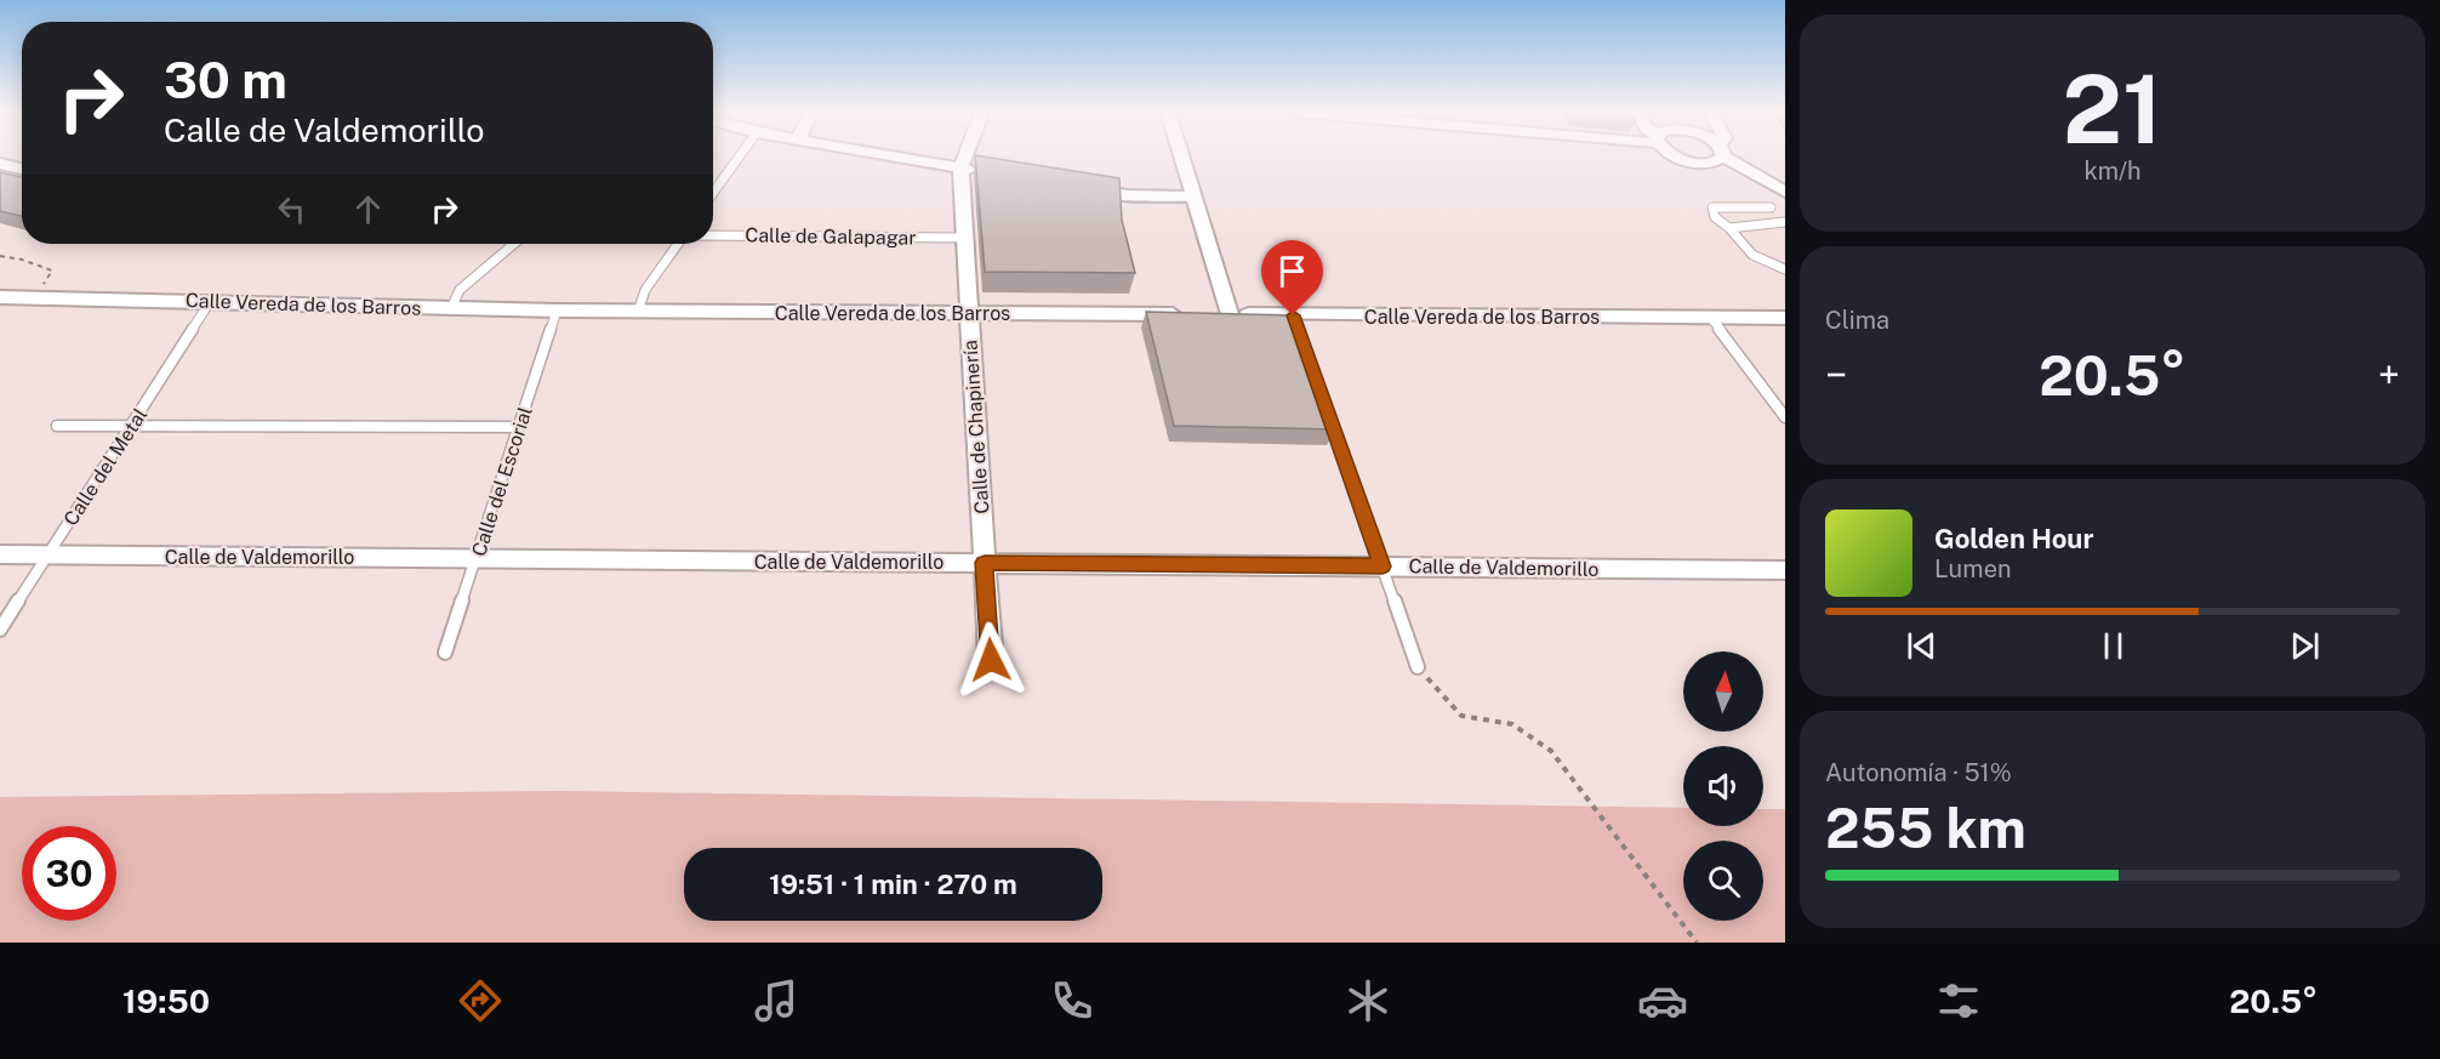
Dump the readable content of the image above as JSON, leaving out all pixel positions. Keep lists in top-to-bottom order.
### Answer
{
  "streets": {
    "street": ["Calle Vereda de los Barros", "Calle de Chapinería", "Calle de Valdemorillo"],
    "lane": ["Calle de Galapagar", "Calle del Metal", "Calle del Escorial"]
  },
  "crossings": [
    ["Calle de Galapagar", "Calle de Chapinería"],
    ["Calle Vereda de los Barros", "Calle de Chapinería"],
    ["Calle Vereda de los Barros", "Calle del Metal"],
    ["Calle Vereda de los Barros", "Calle del Escorial"],
    ["Calle de Chapinería", "Calle de Valdemorillo"],
    ["Calle del Metal", "Calle de Valdemorillo"],
    ["Calle del Escorial", "Calle de Valdemorillo"]
  ],
  "north": "top",
  "page": {
    "tile": [
      ["21", "km/h"],
      "Clima",
      ["Autonomía · 51%", "255 km"]
    ],
    "turn": ["30 m", "Calle de Valdemorillo"],
    "heat": ["−", "20.5°", "+"],
    "song": ["Golden Hour", "Lumen"],
    "limit": "30",
    "trip": "19:51 · 1 min · 270 m",
    "tabs": ["19:50", "20.5°"]
  }
}
